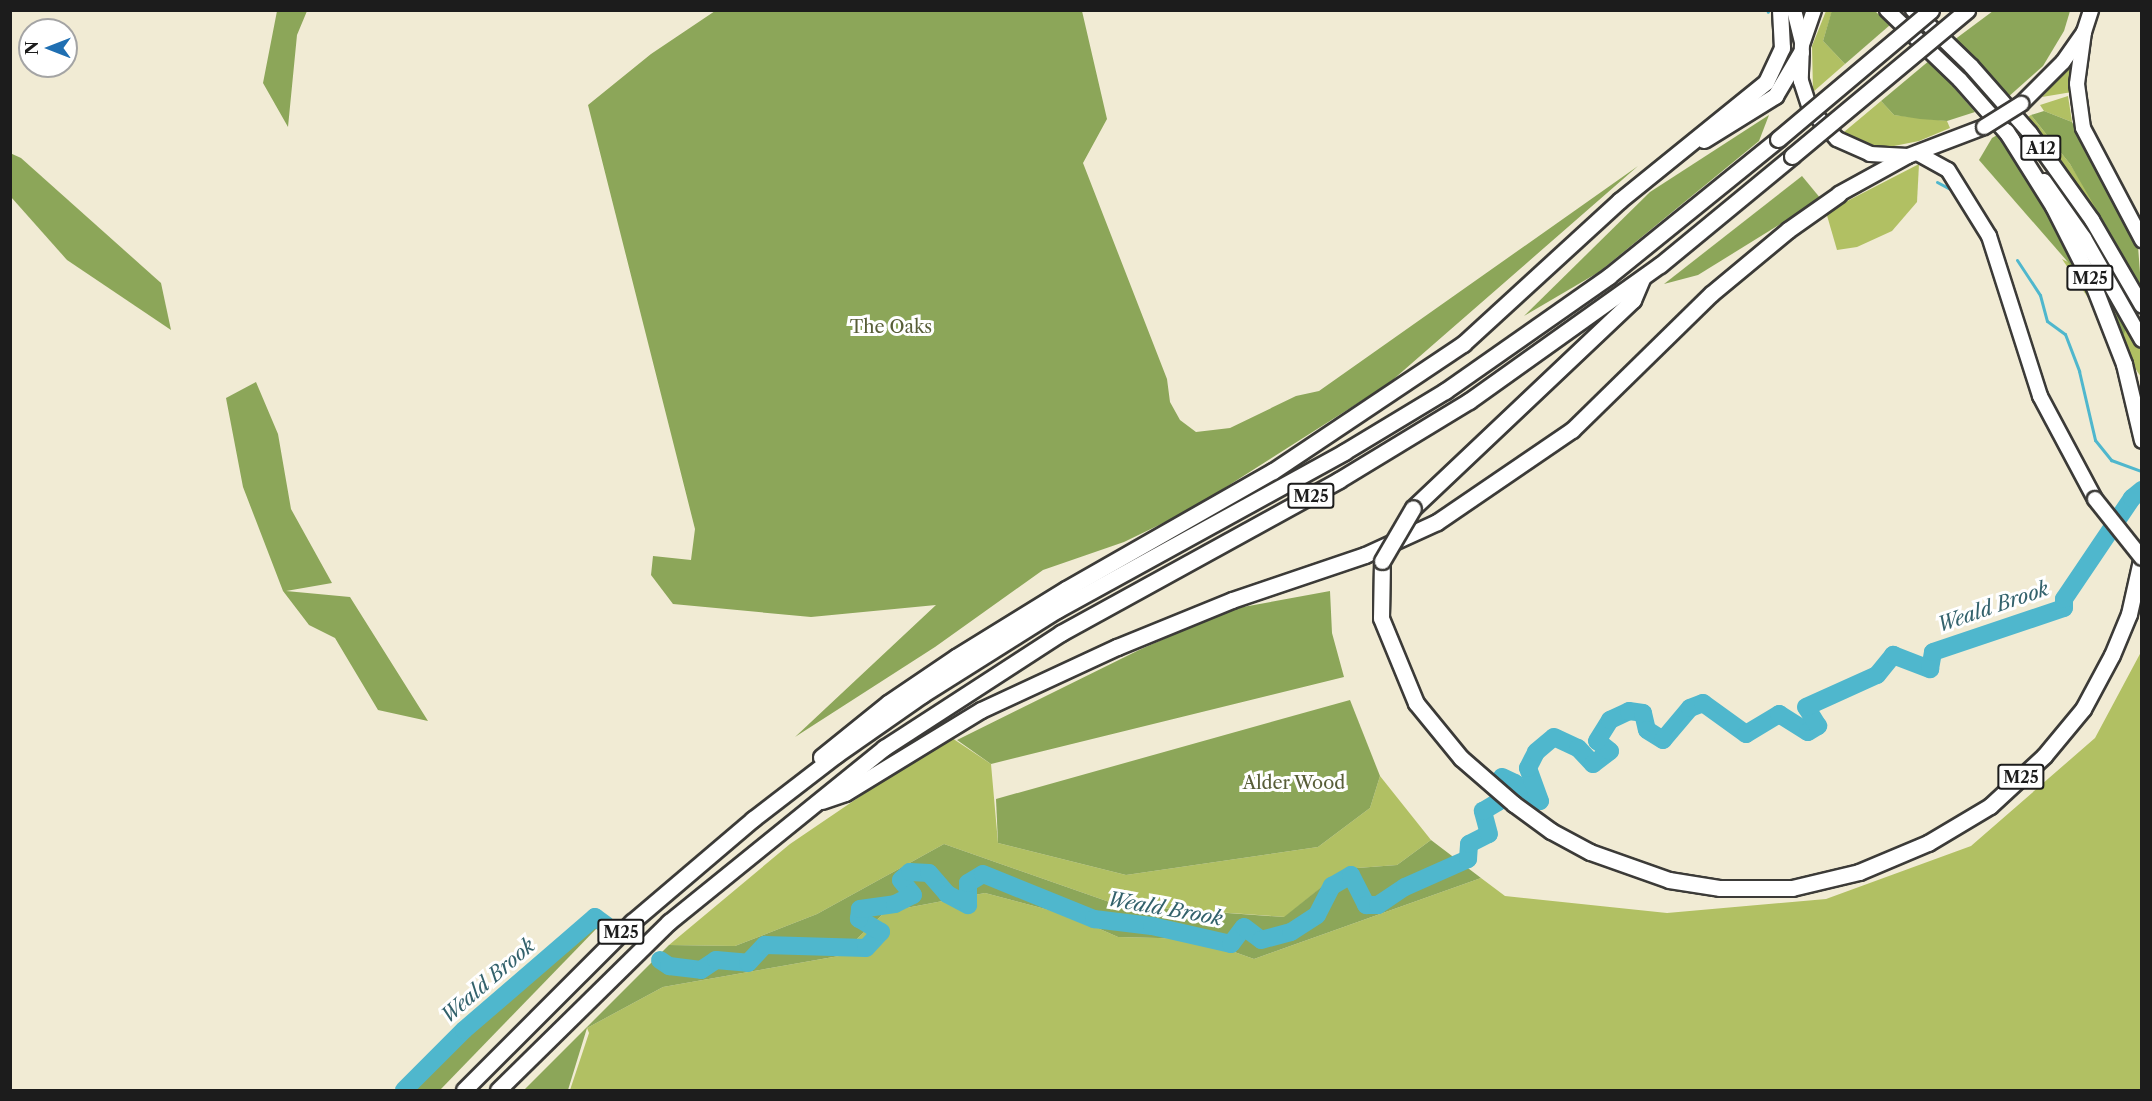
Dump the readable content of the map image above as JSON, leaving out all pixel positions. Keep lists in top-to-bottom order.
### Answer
{
  "streets": {
    "highway": ["A12", "M25"]
  },
  "crossings": [
    ["A12", "M25"]
  ],
  "water": ["Weald Brook"],
  "parks": ["The Oaks", "Alder Wood"],
  "north": "left"
}
